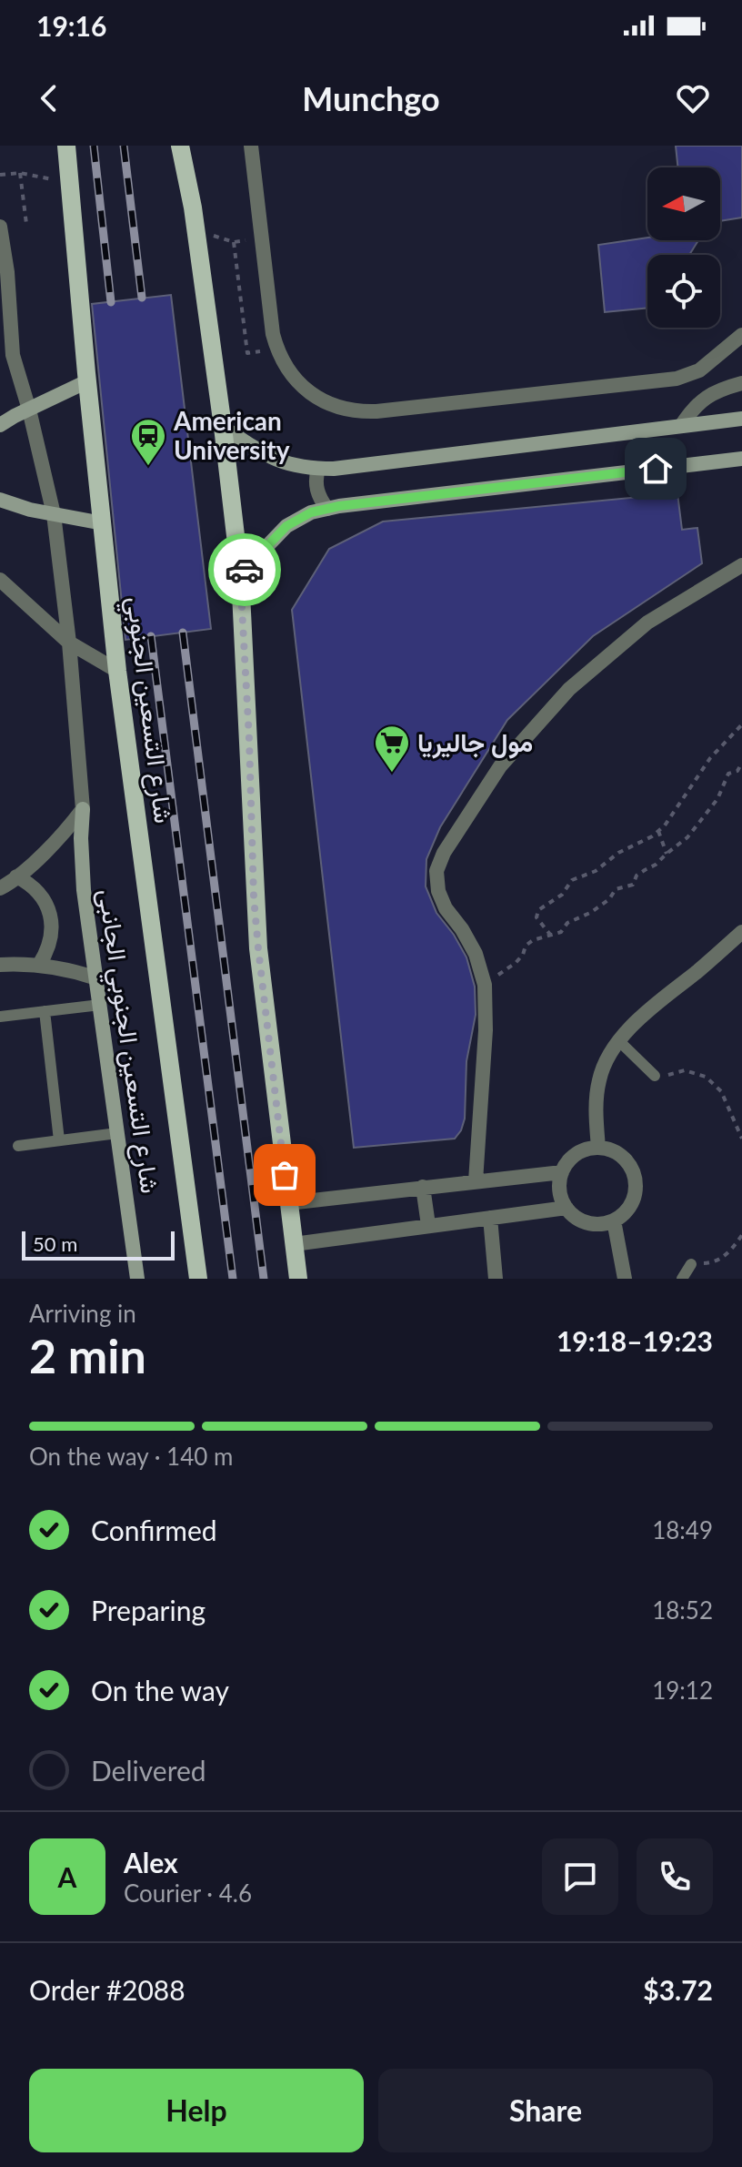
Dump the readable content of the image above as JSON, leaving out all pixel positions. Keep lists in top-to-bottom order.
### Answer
{
  "streets": {
    "main road": ["شارع التسعين الجنوبي"],
    "street": ["شارع التسعين الجنوبي الجانبى"]
  },
  "places": {
    "station": ["American University"],
    "supermarket": ["مول جاليريا"]
  },
  "scale_bar": "50 m",
  "north": "left",
  "page": {
    "status": "19:16",
    "header": "Munchgo",
    "scale": "50 m",
    "heading": ["2 min", "Arriving in", "19:18–19:23"],
    "panel": [
      "Alex",
      "Courier · 4.6",
      "Order #2088",
      "$3.72"
    ],
    "bar": "On the way · 140 m",
    "list": [
      ["Confirmed", "18:49"],
      ["Preparing", "18:52"],
      ["On the way", "19:12"],
      "Delivered"
    ],
    "round": "A",
    "buttons": ["Help", "Share"]
  }
}
